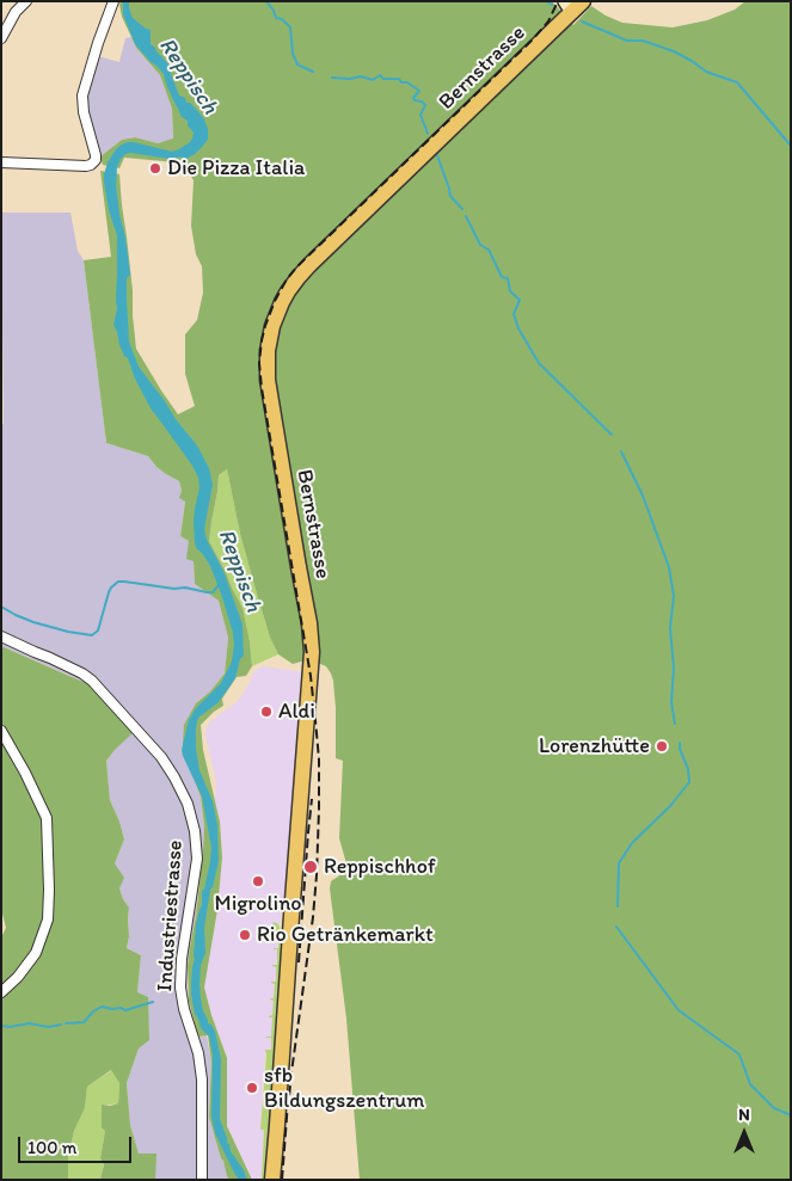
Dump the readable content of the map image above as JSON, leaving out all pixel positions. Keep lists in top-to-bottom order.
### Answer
{
  "streets": {
    "main road": ["Bernstrasse"],
    "street": ["Industriestrasse"]
  },
  "water": ["Reppisch"],
  "places": [
    "Die Pizza Italia",
    "Aldi",
    "Lorenzhütte",
    "Reppischhof",
    "Migrolino",
    "Rio Getränkemarkt",
    "sfb Bildungszentrum"
  ],
  "scale_bar": "100 m",
  "north": "top"
}
